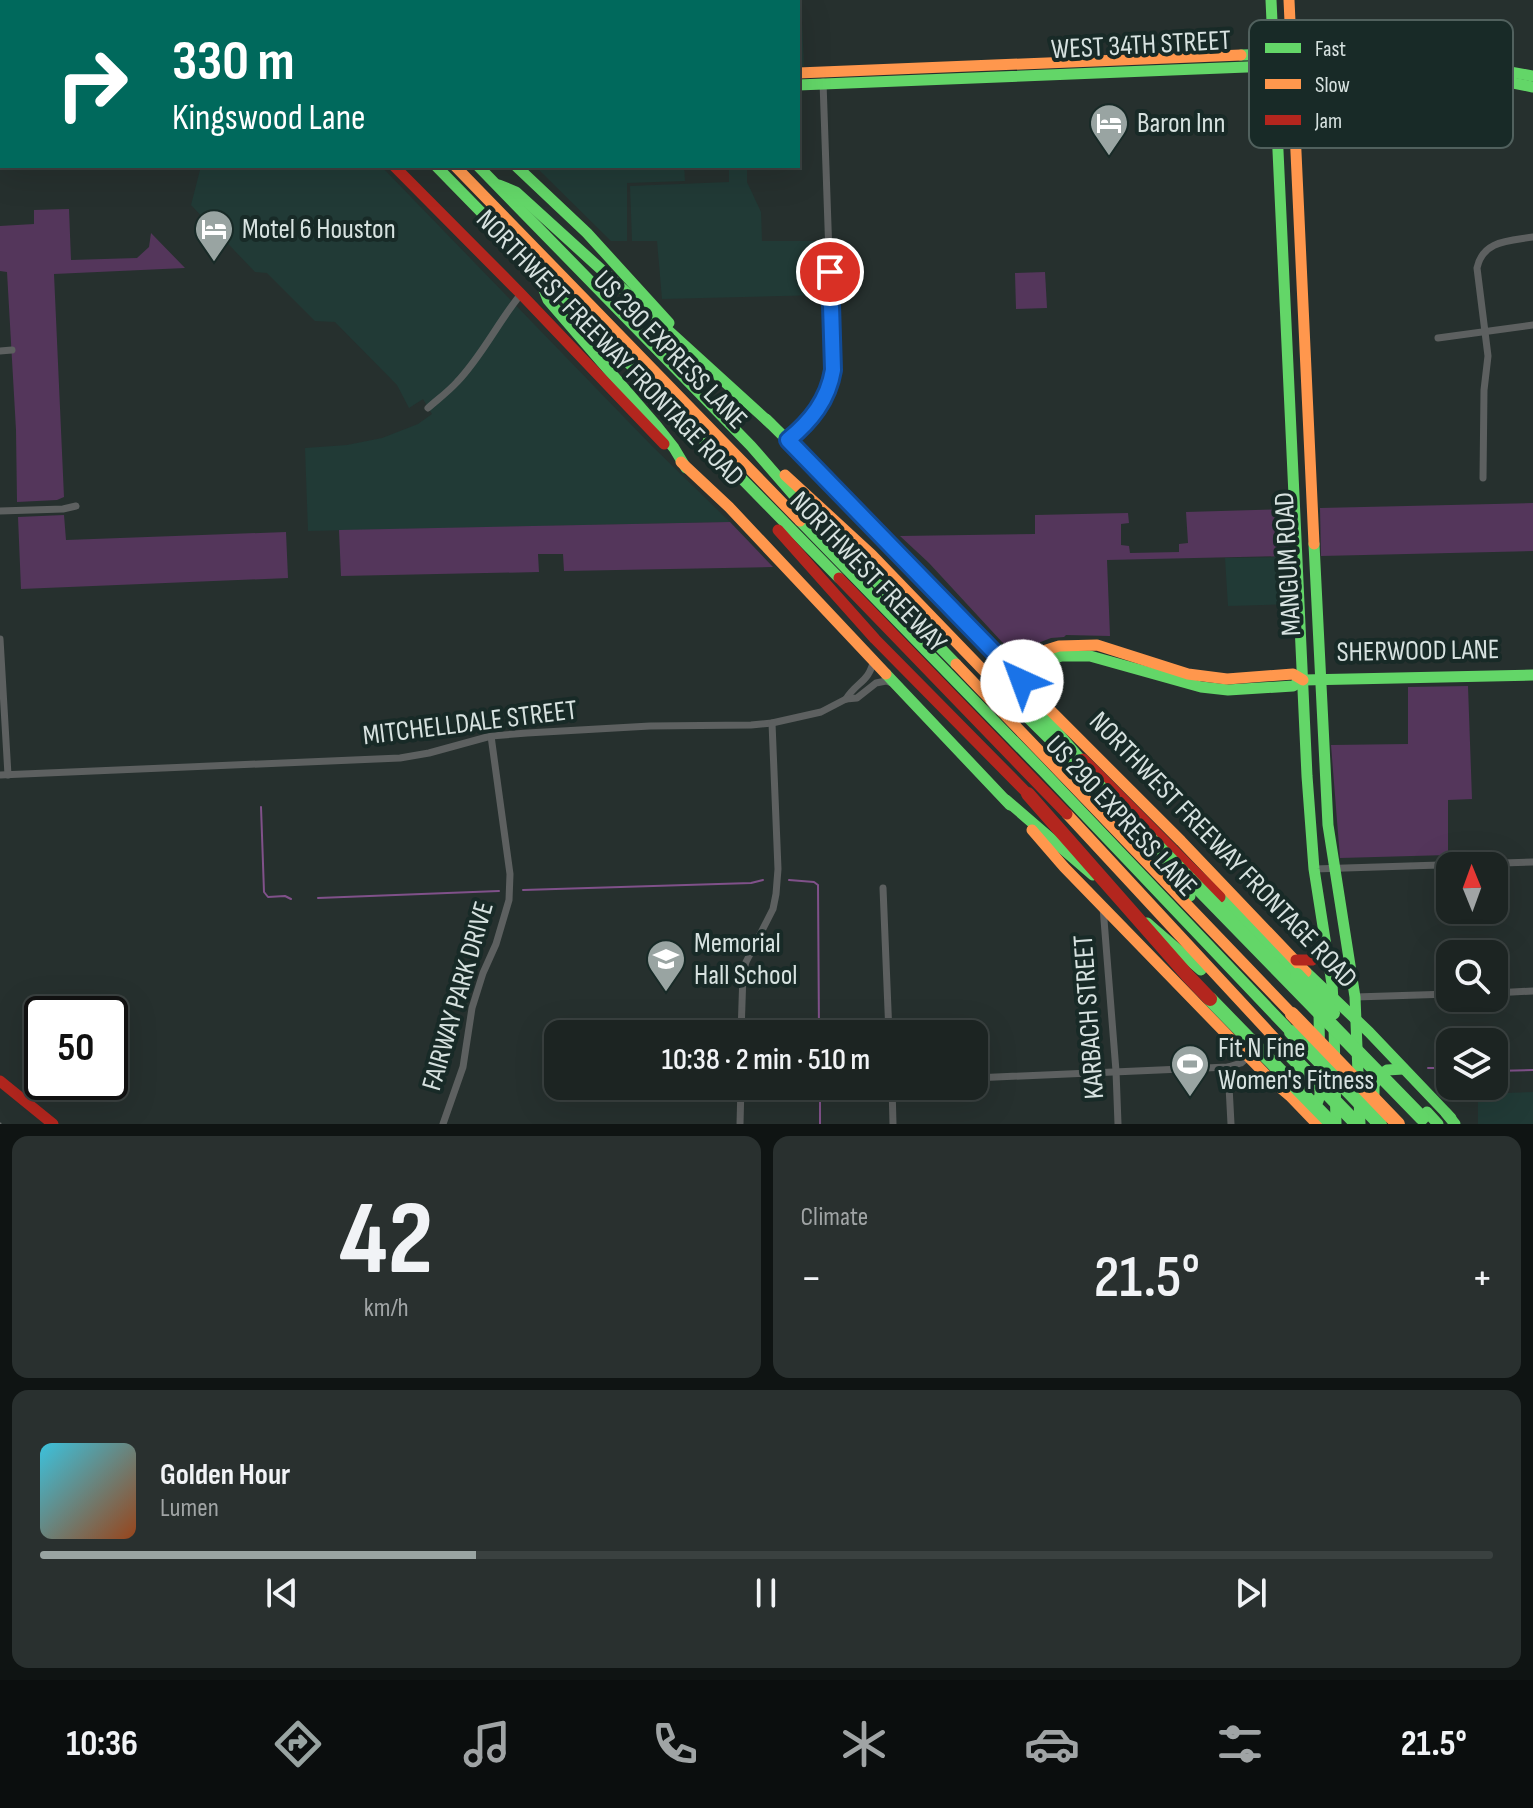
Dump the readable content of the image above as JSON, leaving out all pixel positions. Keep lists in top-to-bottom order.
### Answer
{
  "streets": {
    "main road": [
      "WEST 34TH STREET",
      "NORTHWEST FREEWAY FRONTAGE ROAD",
      "US 290 EXPRESS LANE",
      "MANGUM ROAD",
      "NORTHWEST FREEWAY",
      "SHERWOOD LANE"
    ],
    "street": ["MITCHELLDALE STREET", "FAIRWAY PARK DRIVE", "KARBACH STREET"]
  },
  "crossings": [
    ["NORTHWEST FREEWAY FRONTAGE ROAD", "MANGUM ROAD"],
    ["NORTHWEST FREEWAY FRONTAGE ROAD", "SHERWOOD LANE"],
    ["NORTHWEST FREEWAY FRONTAGE ROAD", "MITCHELLDALE STREET"],
    ["NORTHWEST FREEWAY FRONTAGE ROAD", "KARBACH STREET"],
    ["MANGUM ROAD", "NORTHWEST FREEWAY"],
    ["MANGUM ROAD", "SHERWOOD LANE"],
    ["MITCHELLDALE STREET", "FAIRWAY PARK DRIVE"]
  ],
  "places": {
    "hotel": ["Baron Inn", "Motel 6 Houston"],
    "school or university": ["Memorial Hall School"],
    "sports": ["Fit N Fine Women's Fitness"]
  },
  "legend": ["Fast", "Slow", "Jam"],
  "north": "top",
  "page": {
    "turn": ["330 m", "Kingswood Lane"],
    "limit": "50",
    "trip": "10:38 · 2 min · 510 m",
    "tile": [
      ["42", "km/h"],
      "Climate"
    ],
    "heat": ["−", "21.5°", "+"],
    "song": ["Golden Hour", "Lumen"],
    "tabs": ["10:36", "21.5°"]
  }
}
